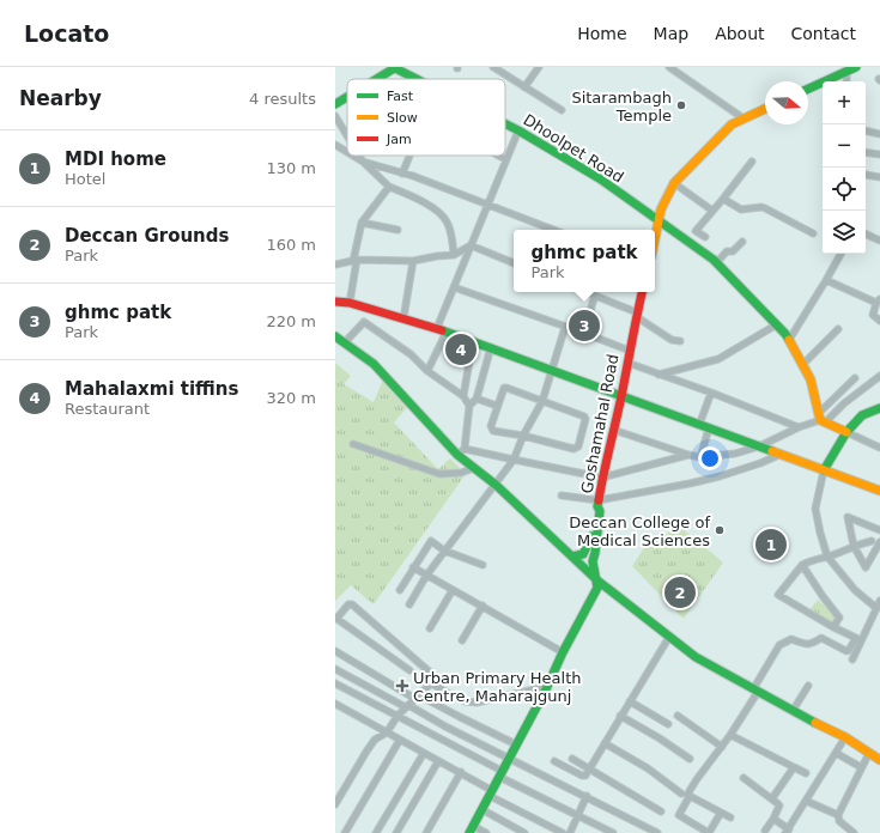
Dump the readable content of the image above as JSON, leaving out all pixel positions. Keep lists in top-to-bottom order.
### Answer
{
  "streets": {
    "street": ["Dhoolpet Road", "Goshamahal Road"]
  },
  "places": {
    "other": ["Sitarambagh Temple", "Deccan College of Medical Sciences"],
    "health": ["Urban Primary Health Centre, Maharajgunj"]
  },
  "legend": ["Fast", "Slow", "Jam"],
  "north": "right",
  "page": {
    "header": "Locato",
    "nav": [
      "Home",
      "Map",
      "About",
      "Contact"
    ],
    "heading": ["Nearby", "4 results"],
    "map_buttons": ["+", "−"],
    "list": [
      {
        "mark": "1",
        "name": "MDI home",
        "note": "Hotel",
        "value": "130 m"
      },
      {
        "mark": "2",
        "name": "Deccan Grounds",
        "note": "Park",
        "value": "160 m"
      },
      {
        "mark": "3",
        "name": "ghmc patk",
        "note": "Park",
        "value": "220 m"
      },
      {
        "mark": "4",
        "name": "Mahalaxmi tiffins",
        "note": "Restaurant",
        "value": "320 m"
      }
    ],
    "popup": ["ghmc patk", "Park"],
    "pins": [
      "3",
      "4",
      "1",
      "2"
    ]
  }
}
